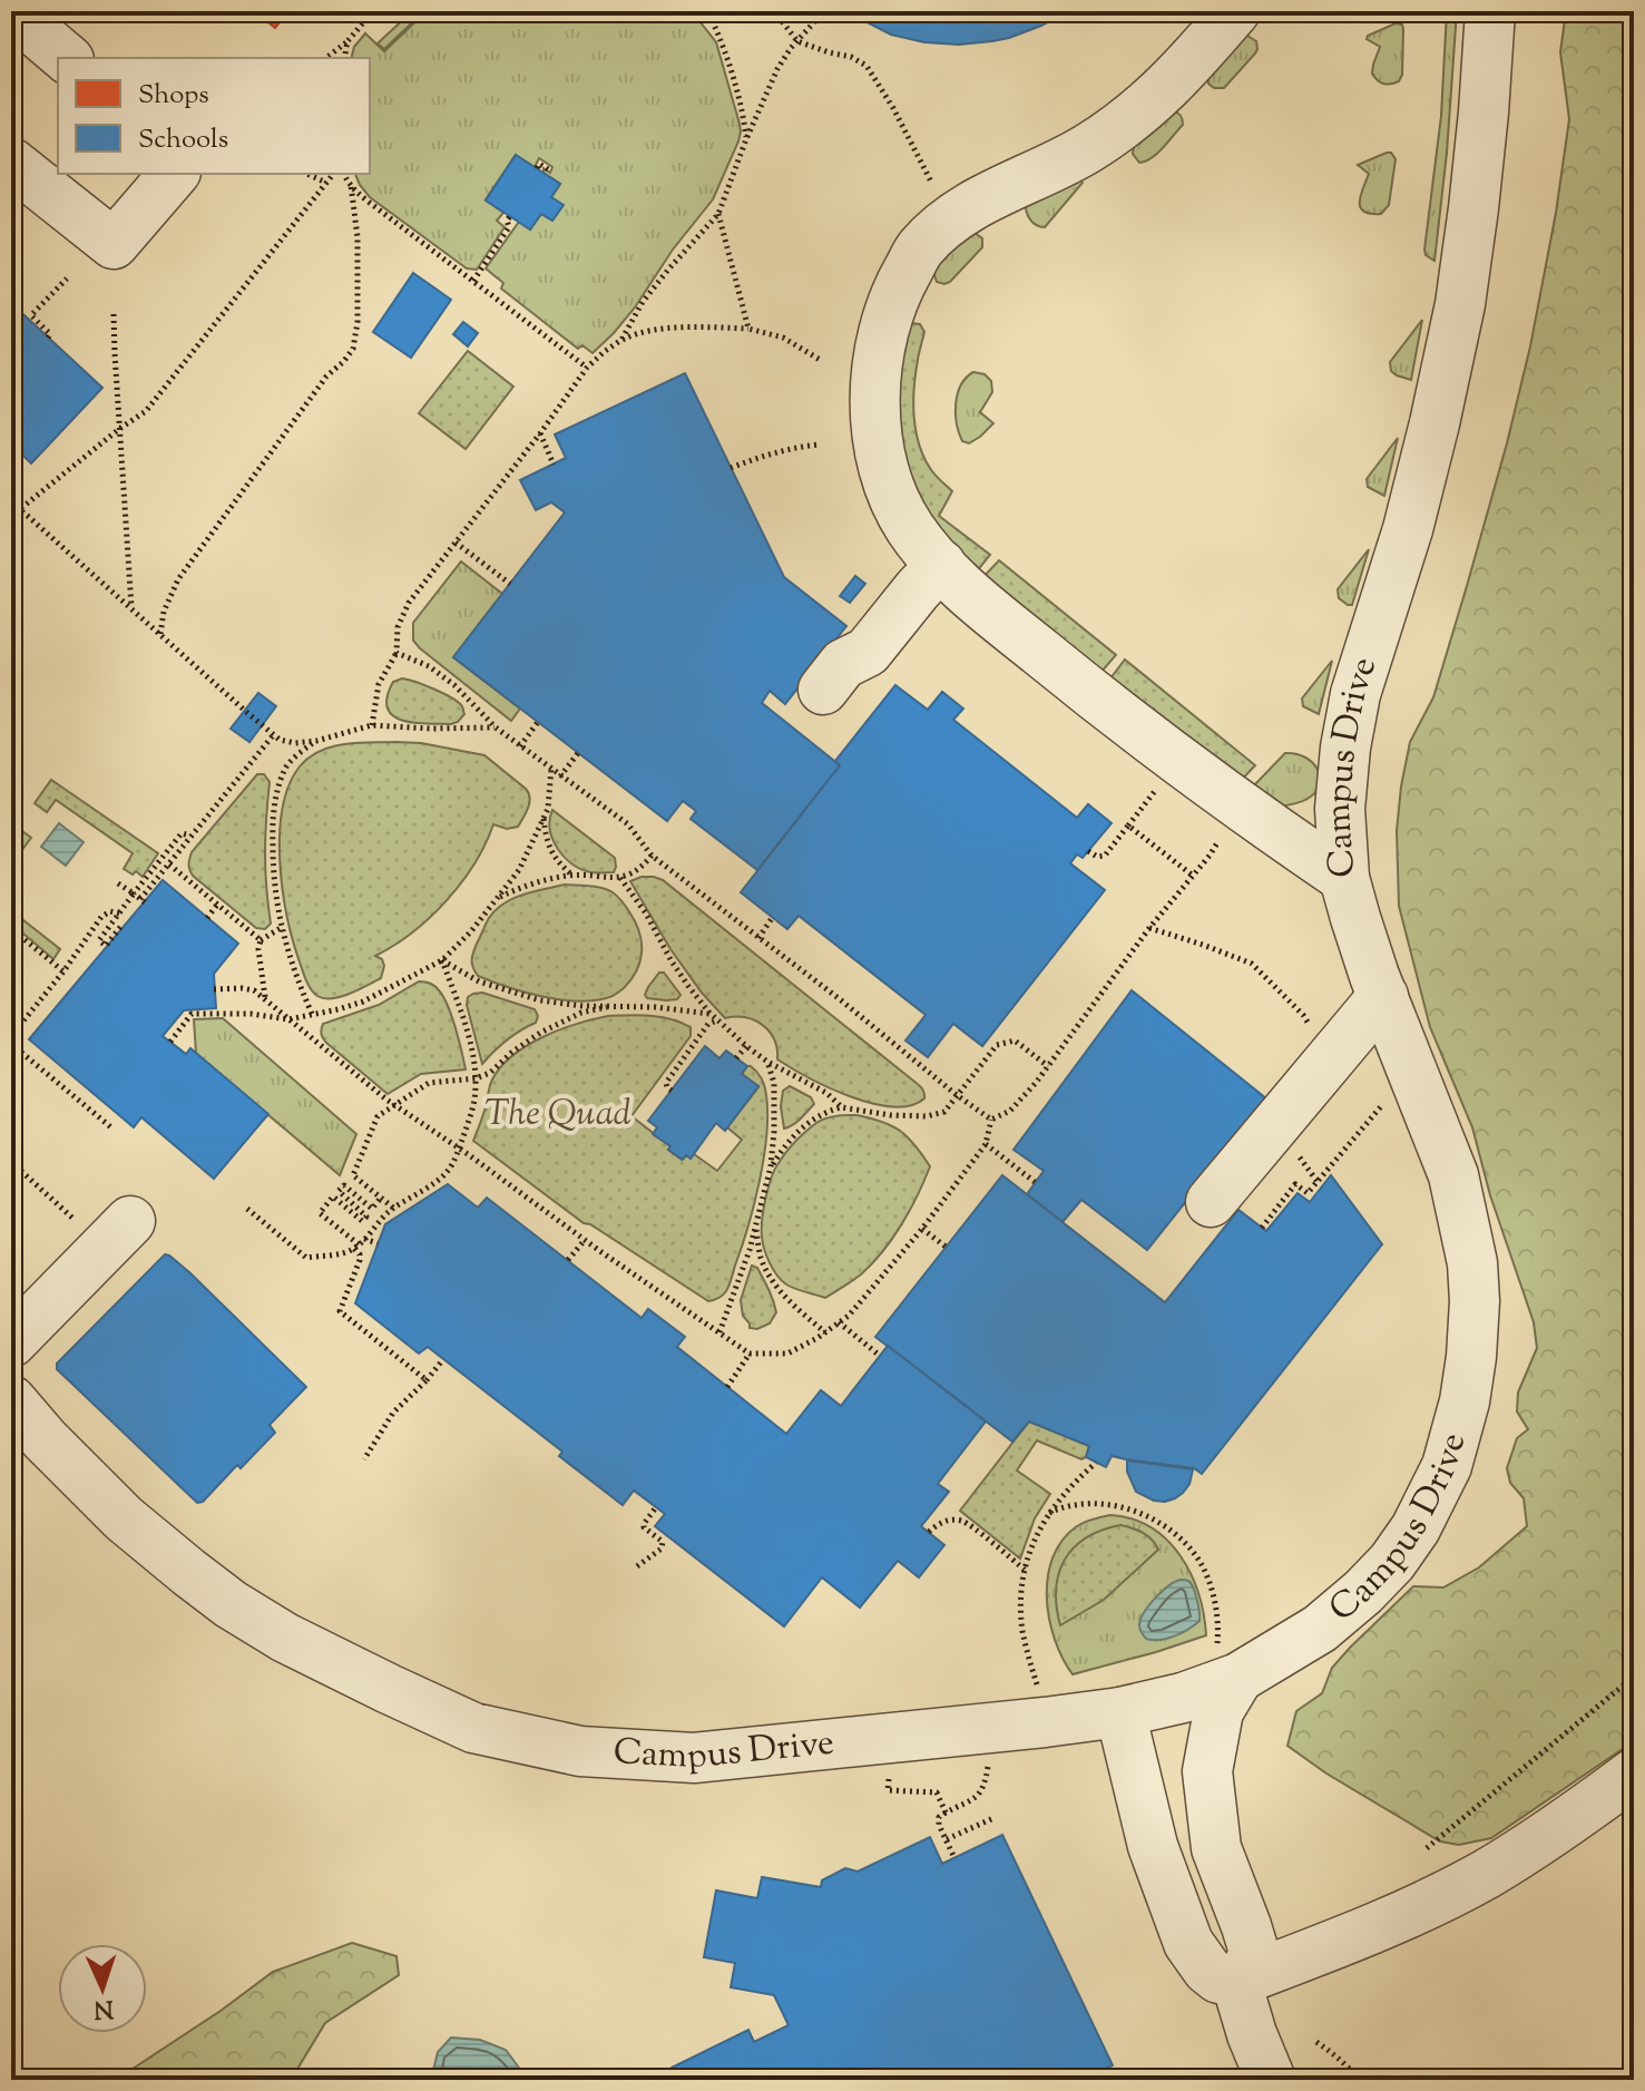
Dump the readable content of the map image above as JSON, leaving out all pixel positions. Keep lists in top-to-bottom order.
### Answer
{
  "streets": {
    "street": ["Campus Drive"]
  },
  "parks": ["The Quad"],
  "legend": ["Shops", "Schools"],
  "north": "bottom"
}
